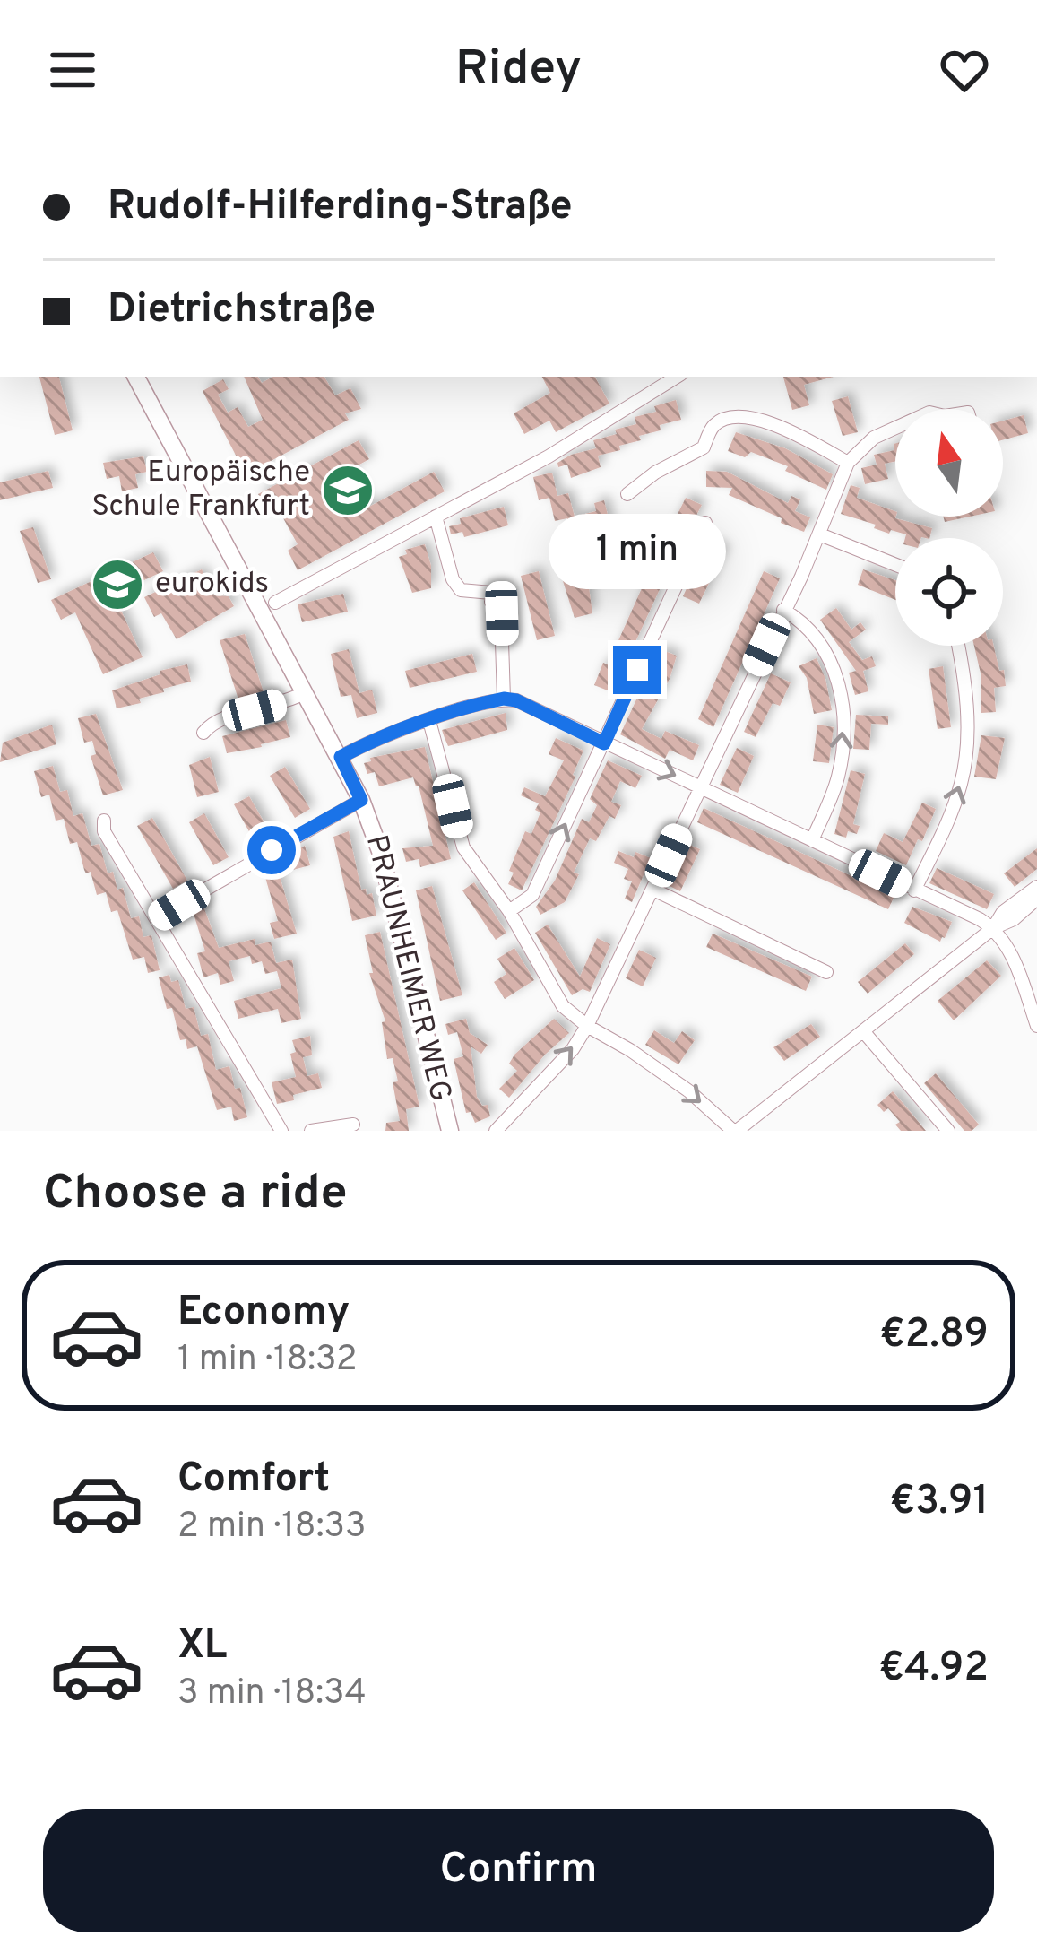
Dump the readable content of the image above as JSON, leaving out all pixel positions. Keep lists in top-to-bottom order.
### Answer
{
  "streets": {
    "main road": ["PRAUNHEIMER WEG"]
  },
  "places": {
    "school or university": ["Europäische Schule Frankfurt", "eurokids"]
  },
  "north": "top",
  "page": {
    "header": "Ridey",
    "banner": ["Rudolf-Hilferding-Straße", "Dietrichstraße"],
    "bubble": "1 min",
    "heading": "Choose a ride",
    "list": [
      {
        "name": "Economy",
        "note": "1 min · 18:32",
        "value": "€2.89"
      },
      {
        "name": "Comfort",
        "note": "2 min · 18:33",
        "value": "€3.91"
      },
      {
        "name": "XL",
        "note": "3 min · 18:34",
        "value": "€4.92"
      }
    ],
    "buttons": "Confirm"
  }
}
